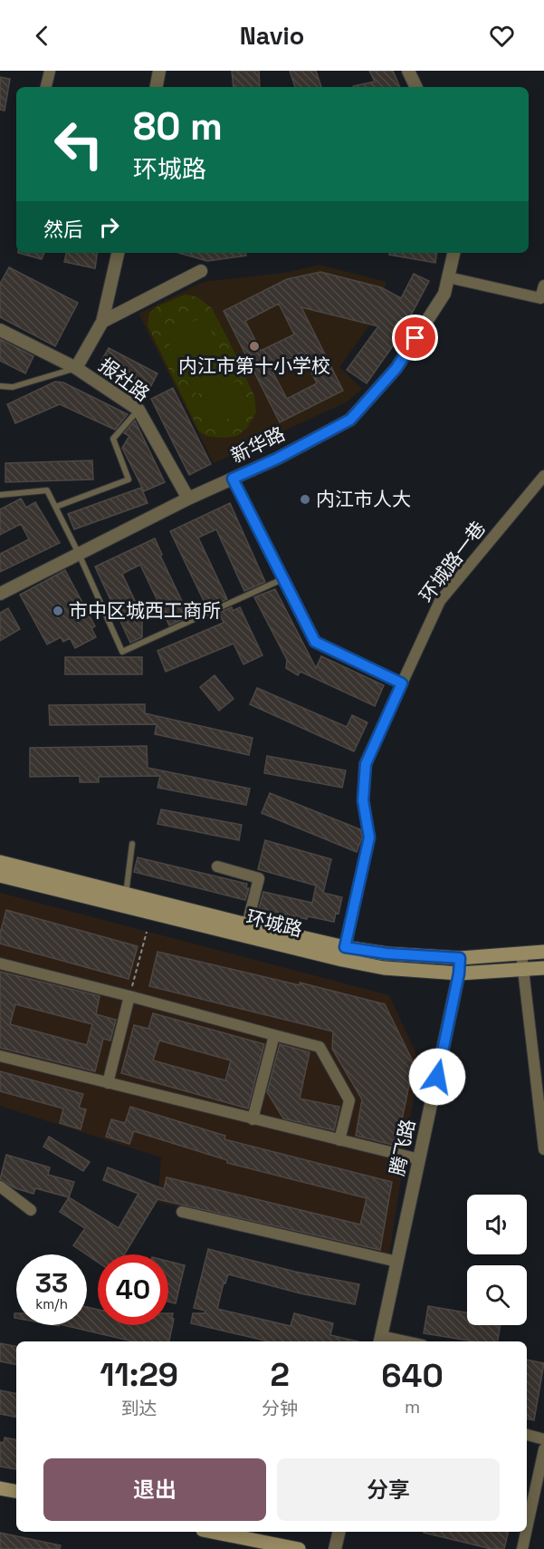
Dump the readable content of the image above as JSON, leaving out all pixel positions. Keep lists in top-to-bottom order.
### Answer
{
  "streets": {
    "main road": ["环城路"],
    "street": [
      "报社路",
      "新华路",
      "环城路一巷",
      "腾飞路"
    ]
  },
  "crossings": [
    ["报社路", "新华路"],
    ["环城路一巷", "环城路"],
    ["环城路", "腾飞路"]
  ],
  "places": ["内江市第十小学校", "内江市人大", "市中区城西工商所"],
  "page": {
    "header": "Navio",
    "turn": ["80 m", "环城路"],
    "then": "然后",
    "speed": "33 km/h",
    "limit": "40",
    "eta": [
      "11:29",
      "到达",
      "2",
      "分钟",
      "640",
      "m"
    ],
    "buttons": ["退出", "分享"]
  }
}
